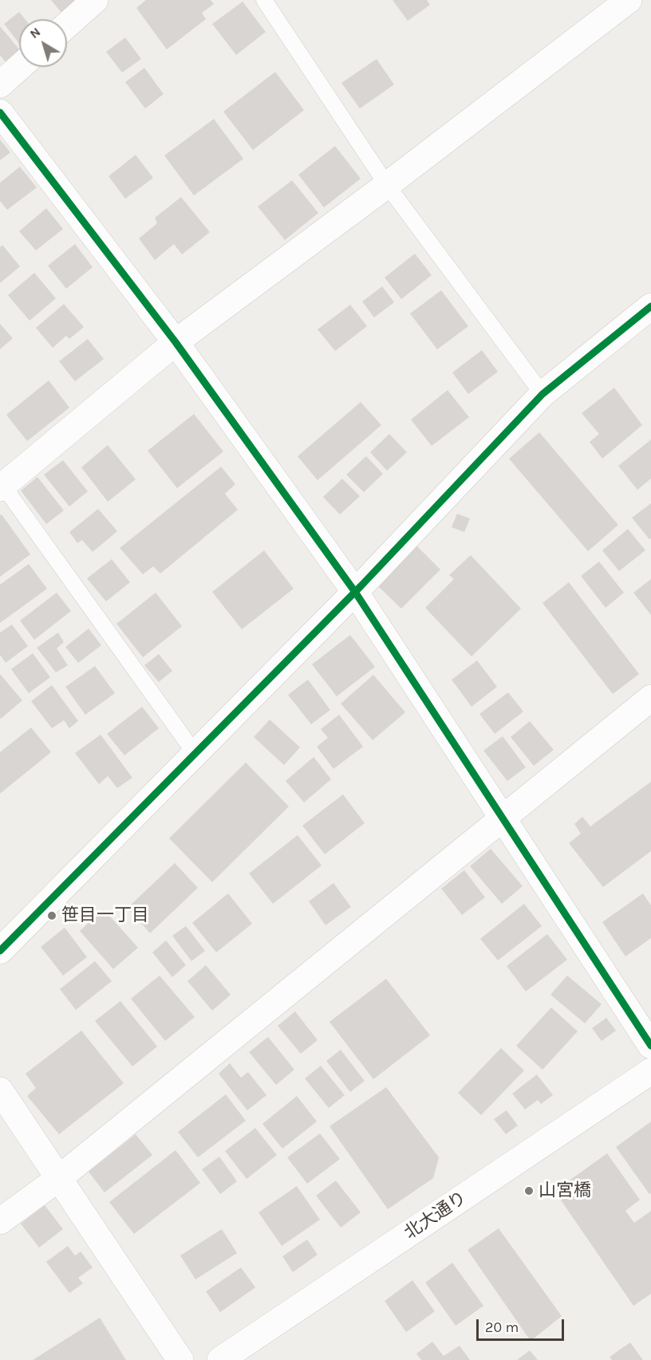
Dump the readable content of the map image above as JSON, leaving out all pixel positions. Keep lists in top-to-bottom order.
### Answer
{
  "streets": {
    "street": ["北大通り"]
  },
  "places": ["笹目一丁目", "山宮橋"],
  "scale_bar": "20 m",
  "north": "top left"
}
